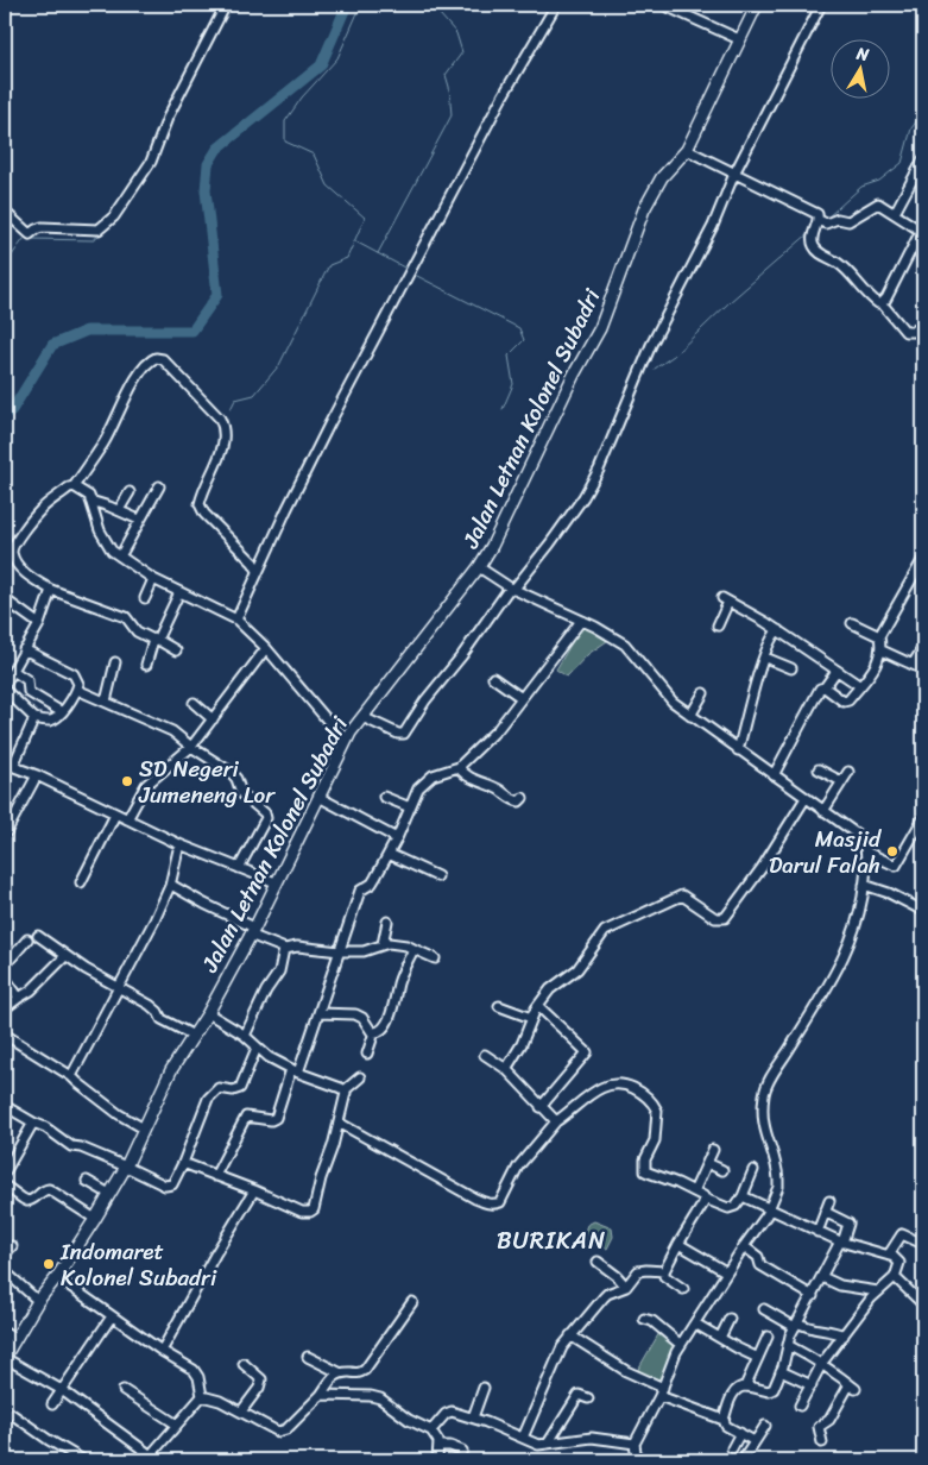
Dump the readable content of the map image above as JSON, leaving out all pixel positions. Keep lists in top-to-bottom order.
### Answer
{
  "streets": {
    "main road": ["Jalan Letnan Kolonel Subadri"]
  },
  "districts": ["BURIKAN"],
  "places": ["SD Negeri Jumeneng Lor", "Masjid Darul Falah", "Indomaret Kolonel Subadri"],
  "north": "top"
}
